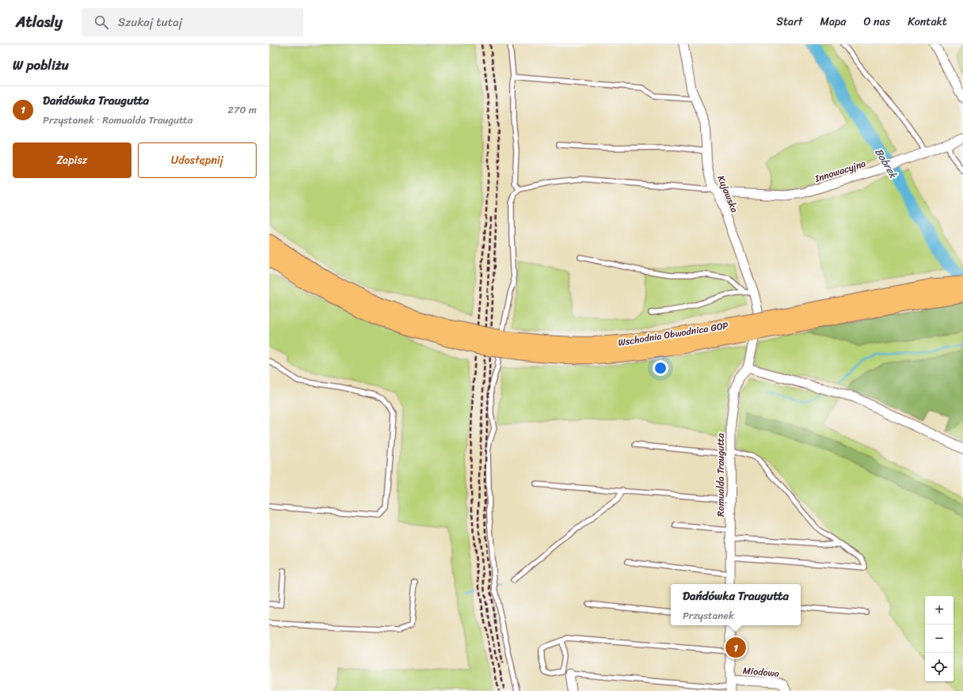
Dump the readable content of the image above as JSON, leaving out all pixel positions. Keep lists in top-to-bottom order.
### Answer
{
  "streets": {
    "highway": ["Wschodnia Obwodnica GOP"],
    "street": [
      "Innowacyjna",
      "Kujawska",
      "Romualda Traugutta",
      "Miodowa"
    ]
  },
  "crossings": [
    ["Innowacyjna", "Kujawska"],
    ["Kujawska", "Romualda Traugutta"]
  ],
  "water": ["Bobrek"],
  "page": {
    "header": "Atlasly",
    "search": "Szukaj tutaj",
    "nav": [
      "Start",
      "Mapa",
      "O nas",
      "Kontakt"
    ],
    "heading": "W pobliżu",
    "list": [
      {
        "mark": "1",
        "name": "Dańdówka Traugutta",
        "note": "Przystanek · Romualda Traugutta",
        "value": "270 m"
      }
    ],
    "buttons": ["Zapisz", "Udostępnij"],
    "popup": ["Dańdówka Traugutta", "Przystanek"],
    "map_buttons": ["+", "−"],
    "pins": "1"
  }
}
